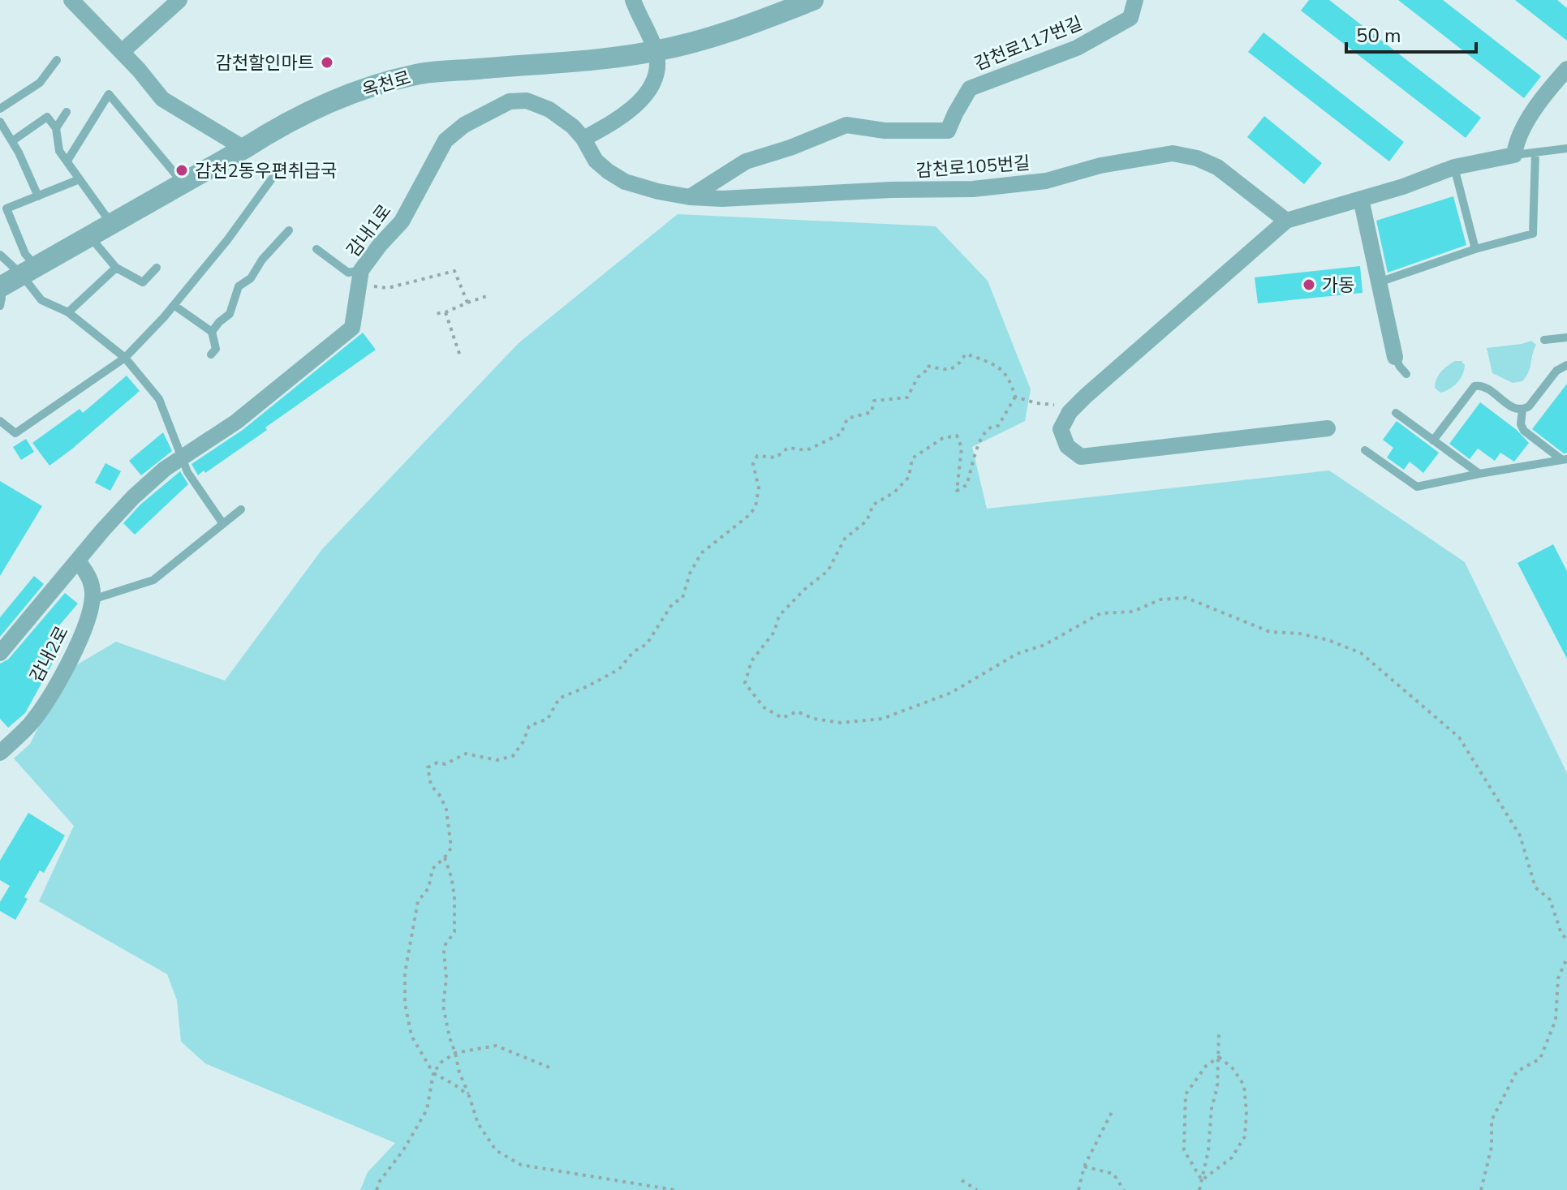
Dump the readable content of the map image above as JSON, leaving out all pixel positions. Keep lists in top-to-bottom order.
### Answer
{
  "streets": {
    "street": [
      "감천로117번길",
      "옥천로",
      "감천로105번길",
      "감내1로",
      "감내2로"
    ]
  },
  "crossings": [
    ["감천로117번길", "감천로105번길"],
    ["감천로105번길", "감내1로"],
    ["감내1로", "감내2로"]
  ],
  "places": ["감천할인마트", "감천2동우편취급국", "가동"],
  "scale_bar": "50 m"
}
